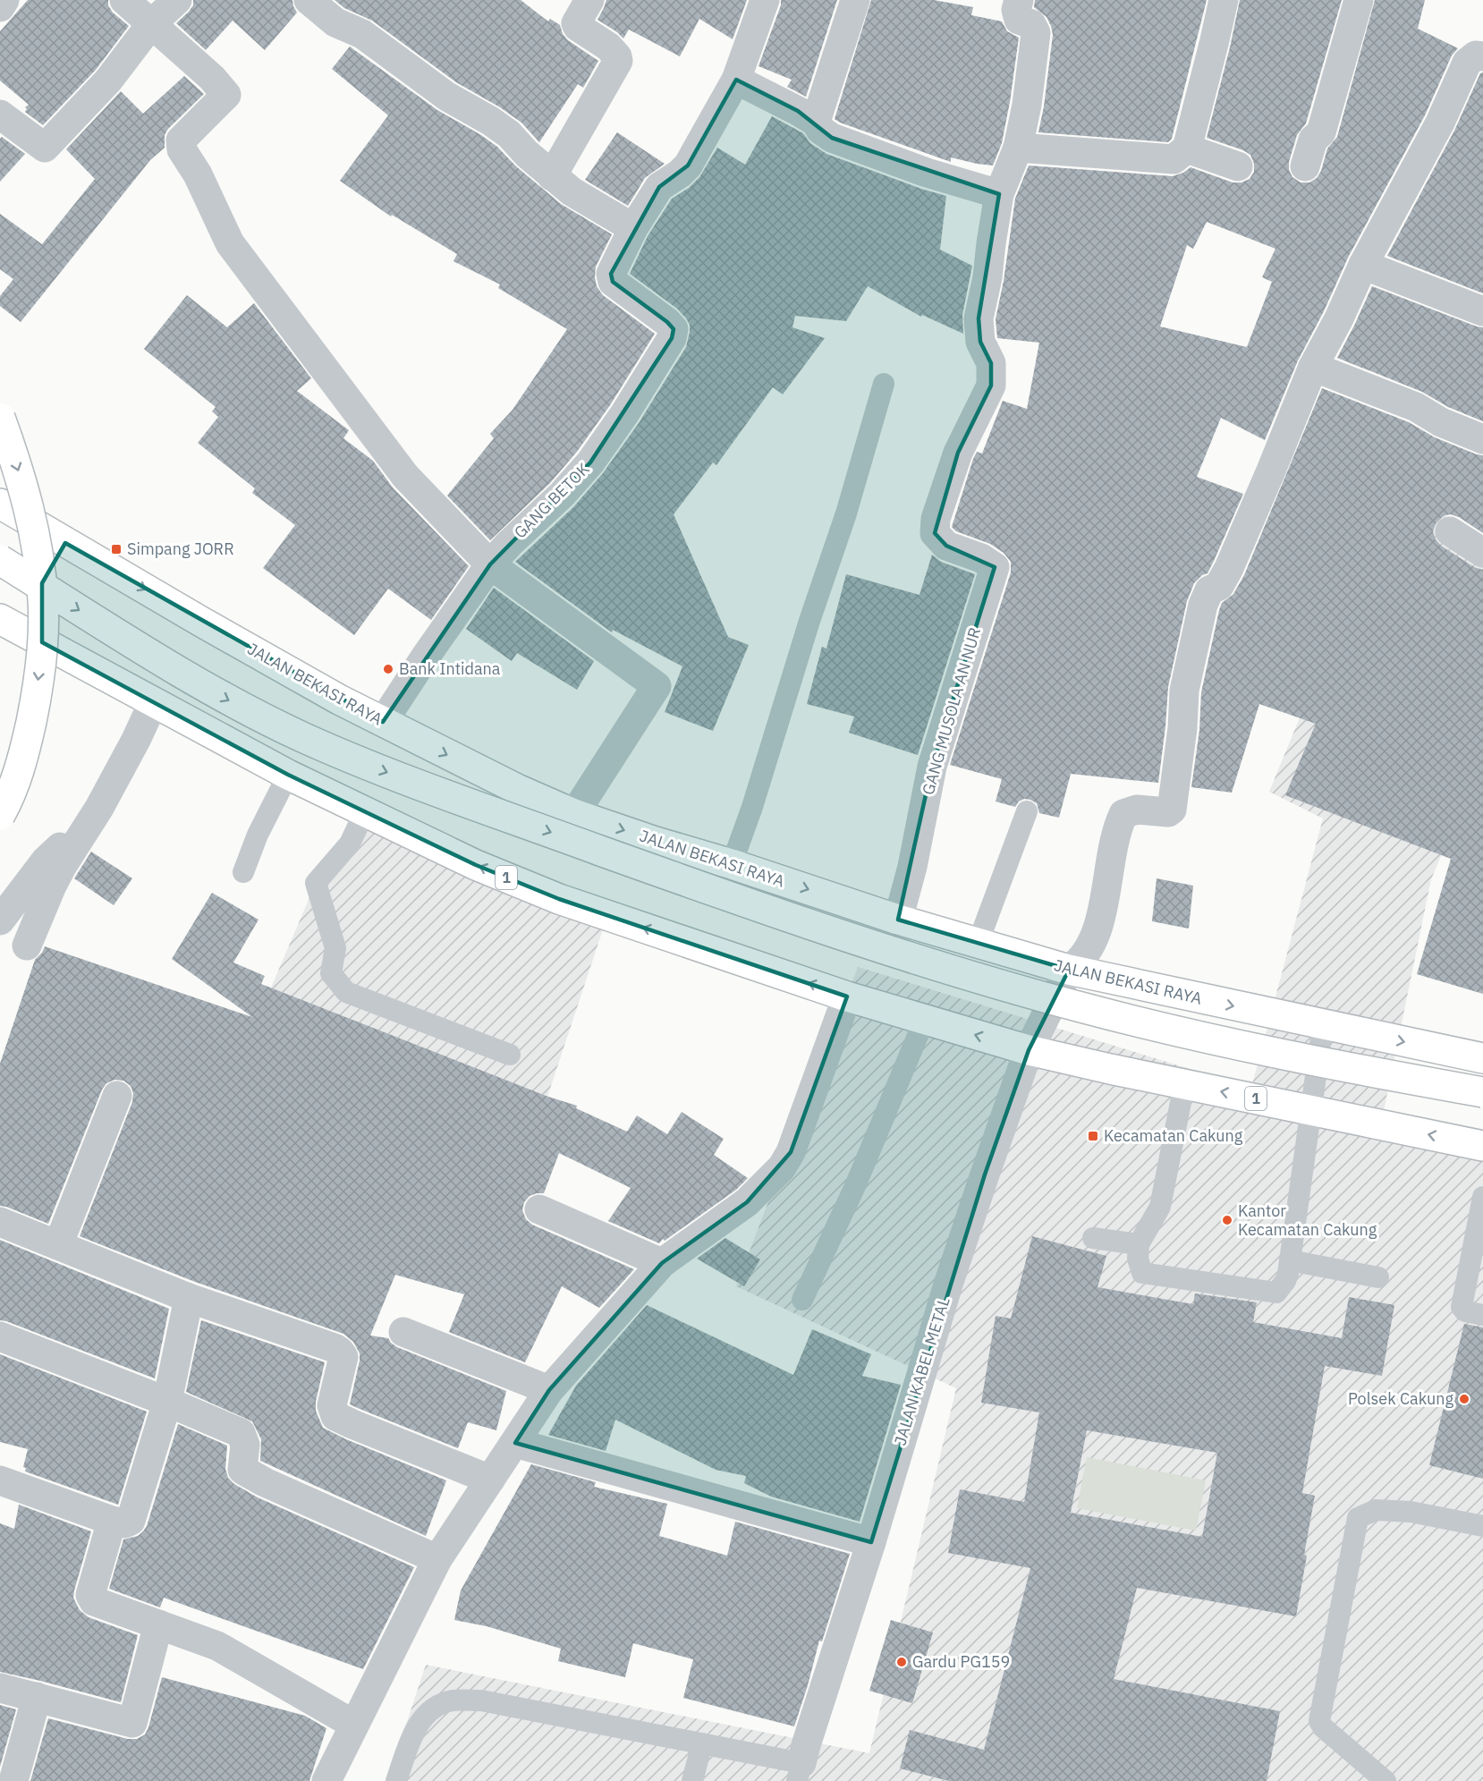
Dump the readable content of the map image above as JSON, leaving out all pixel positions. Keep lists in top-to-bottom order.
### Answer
{
  "streets": {
    "highway": ["JALAN BEKASI RAYA", "1"],
    "street": ["GANG BETOK", "GANG MUSOLA AN NUR", "JALAN KABEL METAL"]
  },
  "crossings": [
    ["GANG BETOK", "JALAN BEKASI RAYA"],
    ["JALAN BEKASI RAYA", "GANG MUSOLA AN NUR"],
    ["JALAN BEKASI RAYA", "JALAN KABEL METAL"],
    ["1", "JALAN KABEL METAL"]
  ],
  "places": {
    "transit": ["Simpang JORR", "Kecamatan Cakung"],
    "other": [
      "Bank Intidana",
      "Kantor Kecamatan Cakung",
      "Polsek Cakung",
      "Gardu PG159"
    ]
  }
}
